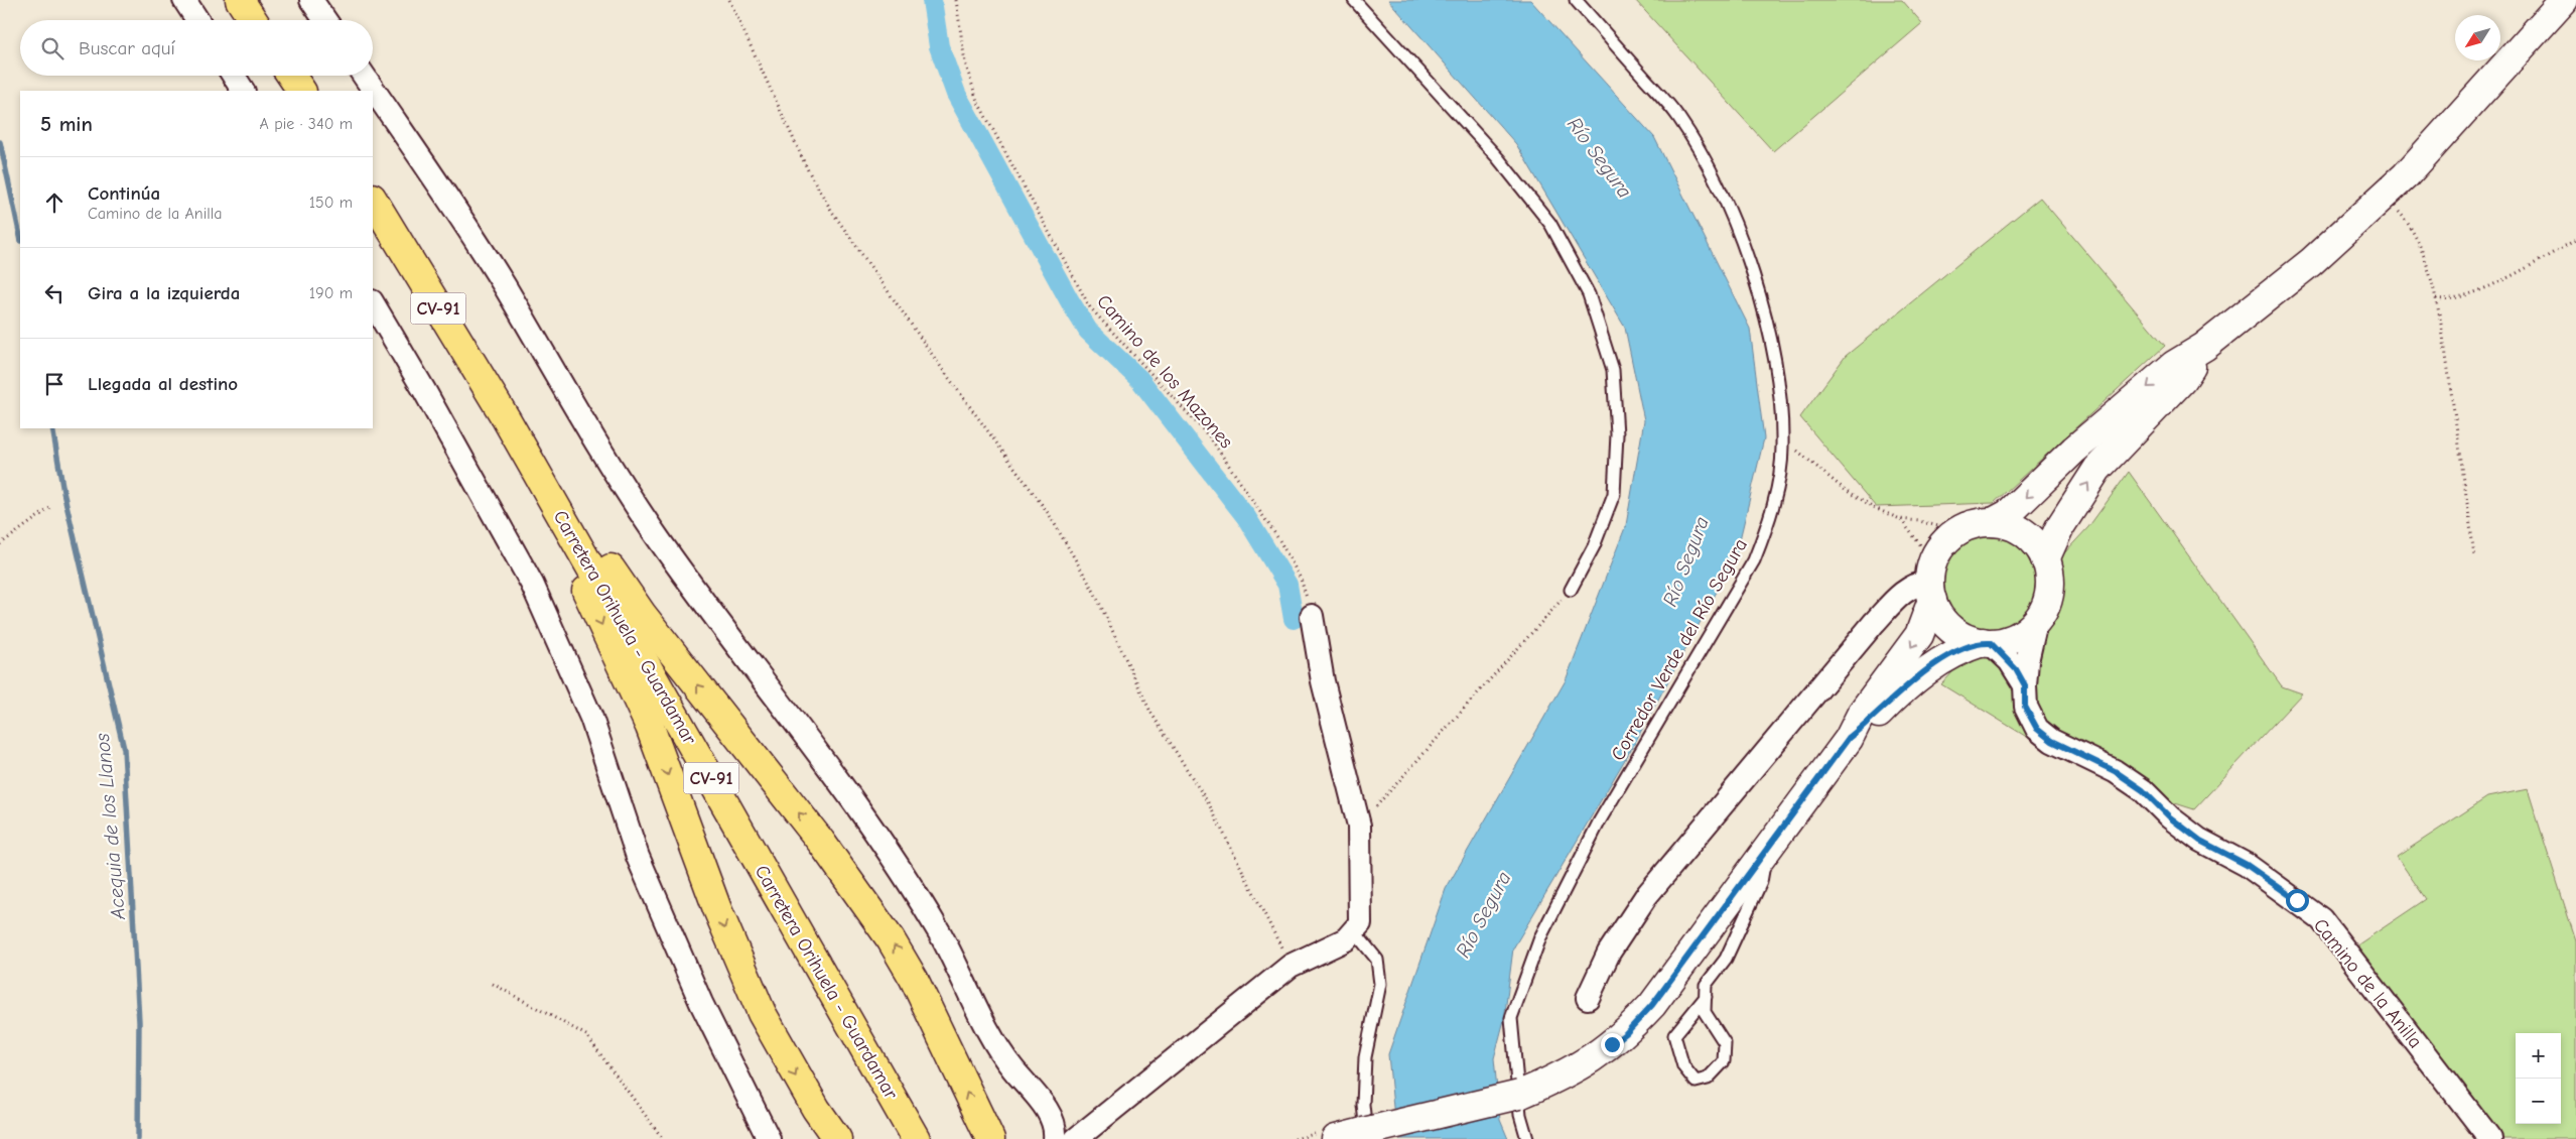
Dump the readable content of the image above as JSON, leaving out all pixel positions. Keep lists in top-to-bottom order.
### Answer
{
  "streets": {
    "main road": ["CV-91", "Carretera Orihuela - Guardamar"],
    "street": ["Camino de la Anilla"],
    "lane": ["Corredor Verde del Río Segura"],
    "path": ["Camino de los Mazones"]
  },
  "water": ["Río Segura", "Acequia de los Llanos"],
  "north": "bottom left",
  "page": {
    "search": "Buscar aquí",
    "heading": ["5 min", "A pie · 340 m"],
    "list": [
      ["Continúa", "Camino de la Anilla", "150 m"],
      ["Gira a la izquierda", "190 m"],
      "Llegada al destino"
    ],
    "map_buttons": ["+", "−"]
  }
}
